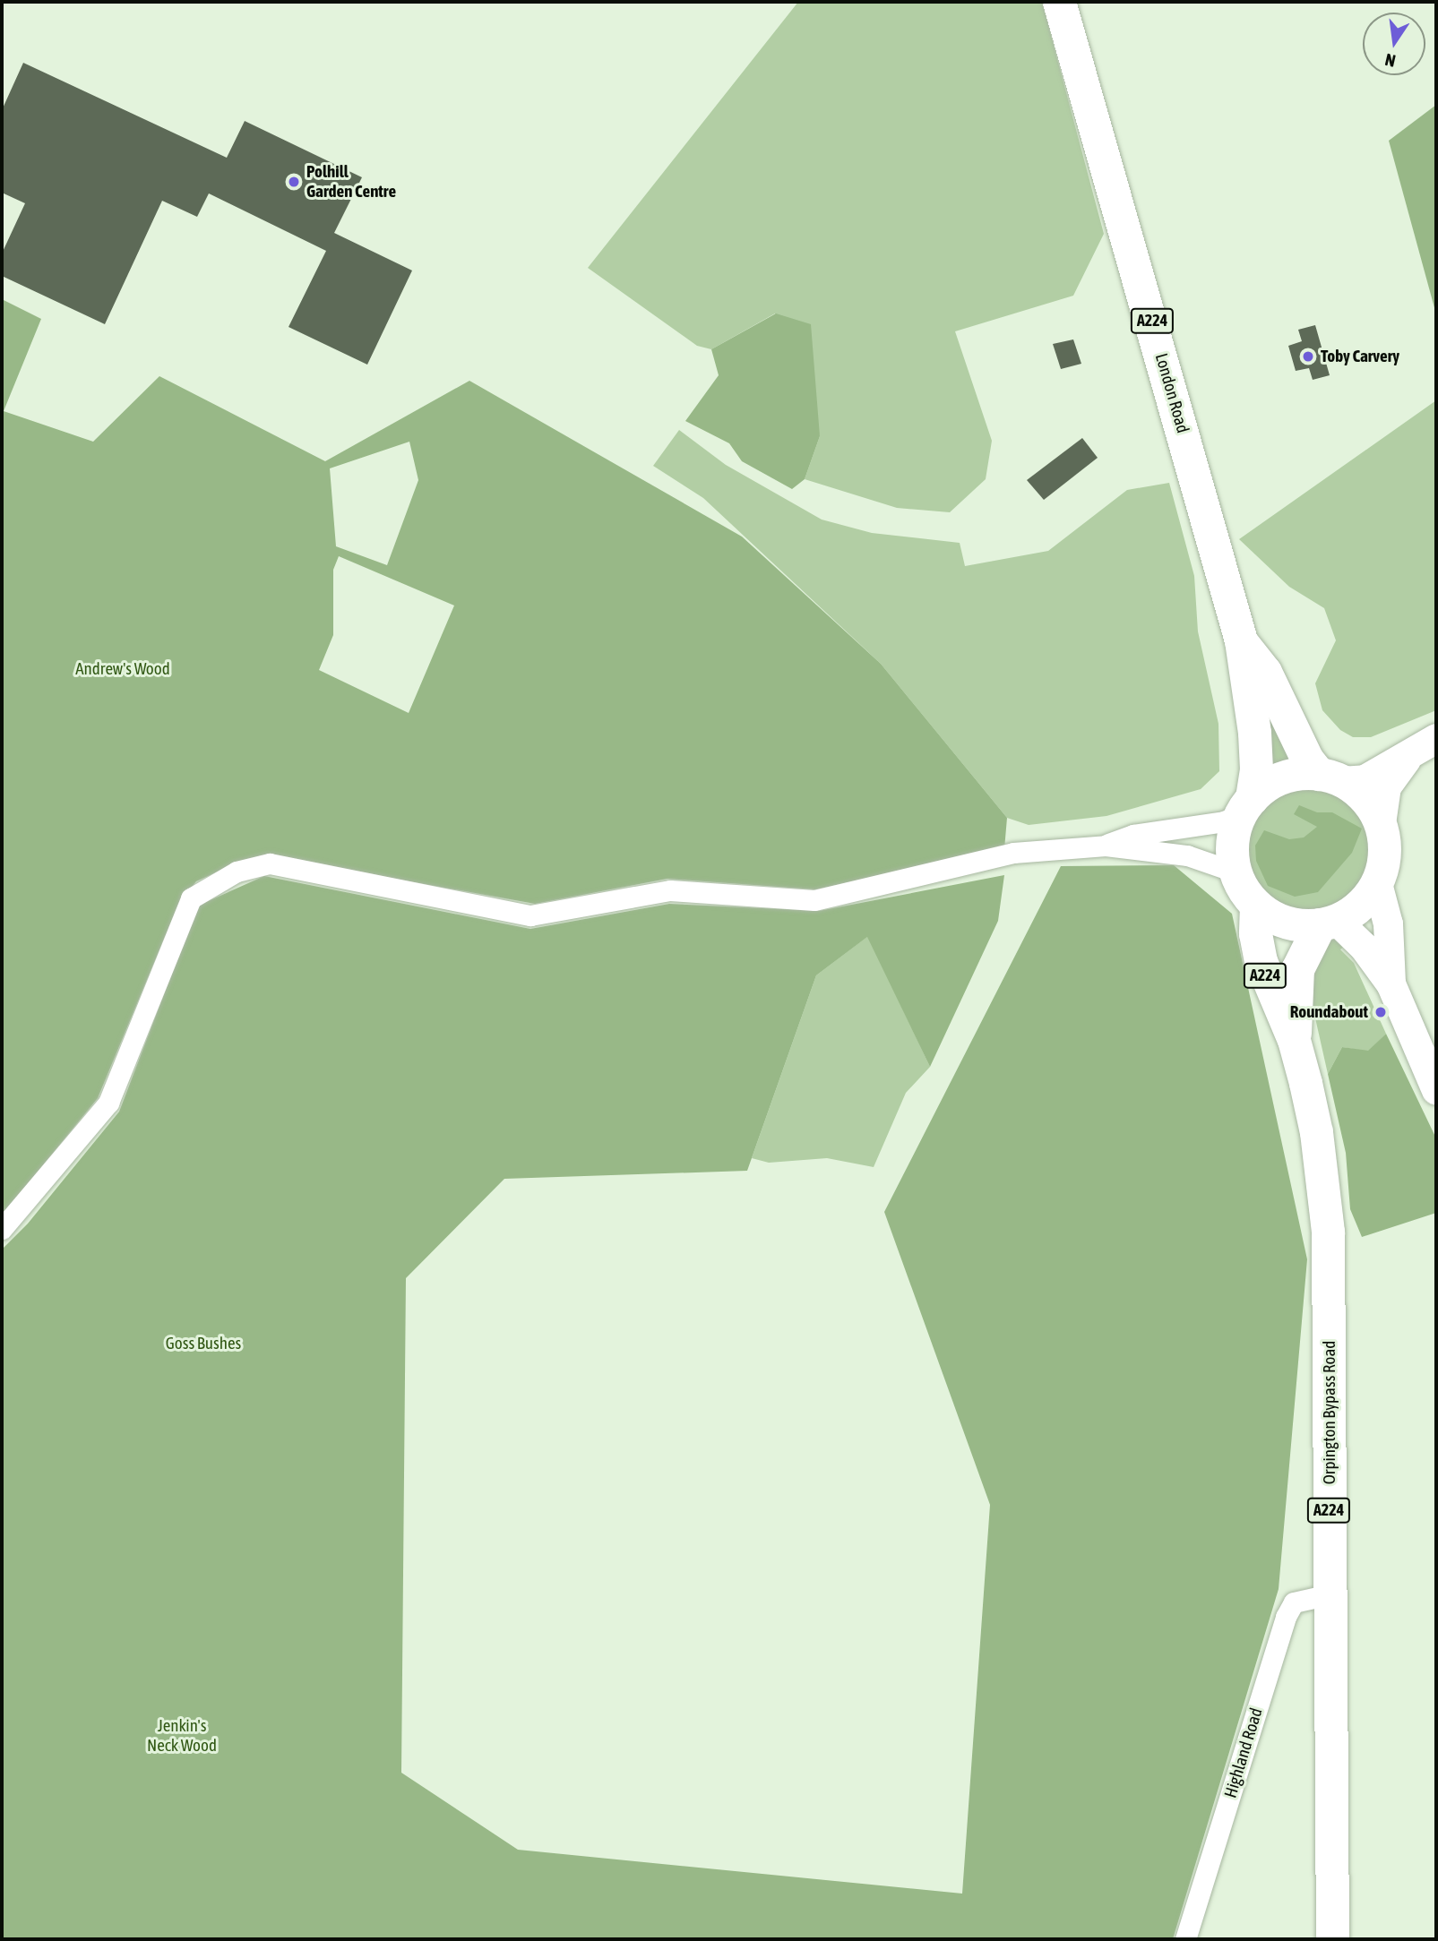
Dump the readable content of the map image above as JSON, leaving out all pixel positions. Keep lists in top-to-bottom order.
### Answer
{
  "streets": {
    "main road": ["A224", "London Road", "Orpington Bypass Road"],
    "street": ["Highland Road"]
  },
  "crossings": [
    ["London Road", "Orpington Bypass Road"],
    ["Orpington Bypass Road", "Highland Road"]
  ],
  "parks": ["Andrew's Wood", "Goss Bushes", "Jenkin's Neck Wood"],
  "places": ["Polhill Garden Centre", "Toby Carvery", "Roundabout"],
  "north": "bottom"
}
